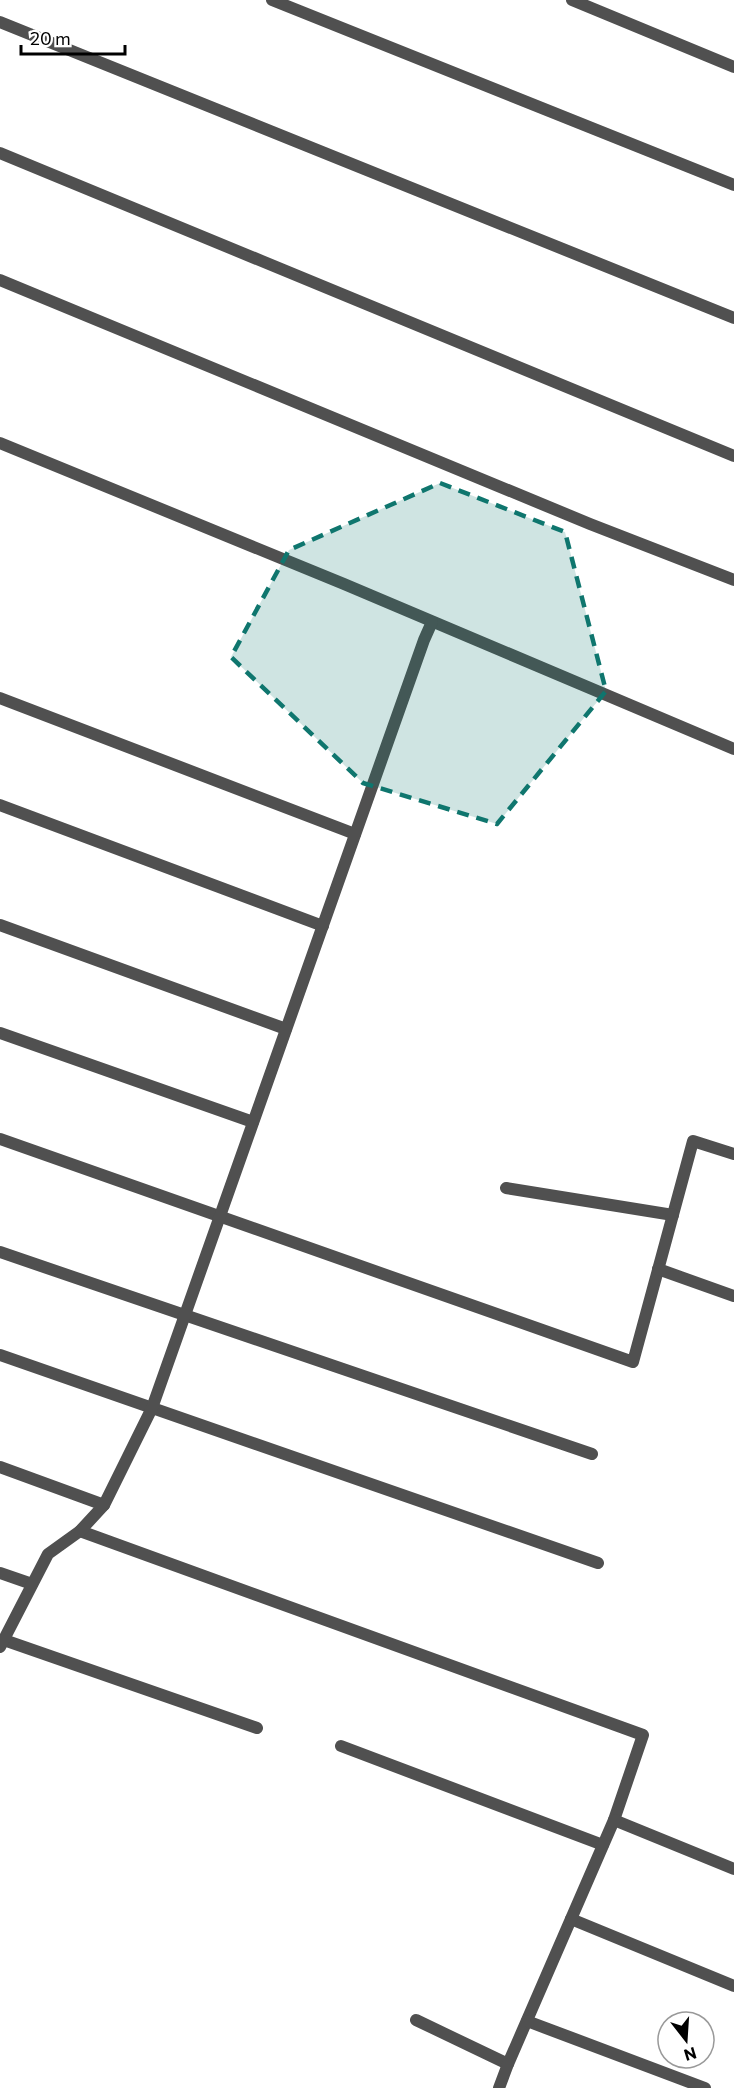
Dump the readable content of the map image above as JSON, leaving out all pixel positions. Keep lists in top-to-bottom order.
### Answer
{
  "scale_bar": "20 m",
  "north": "bottom"
}
